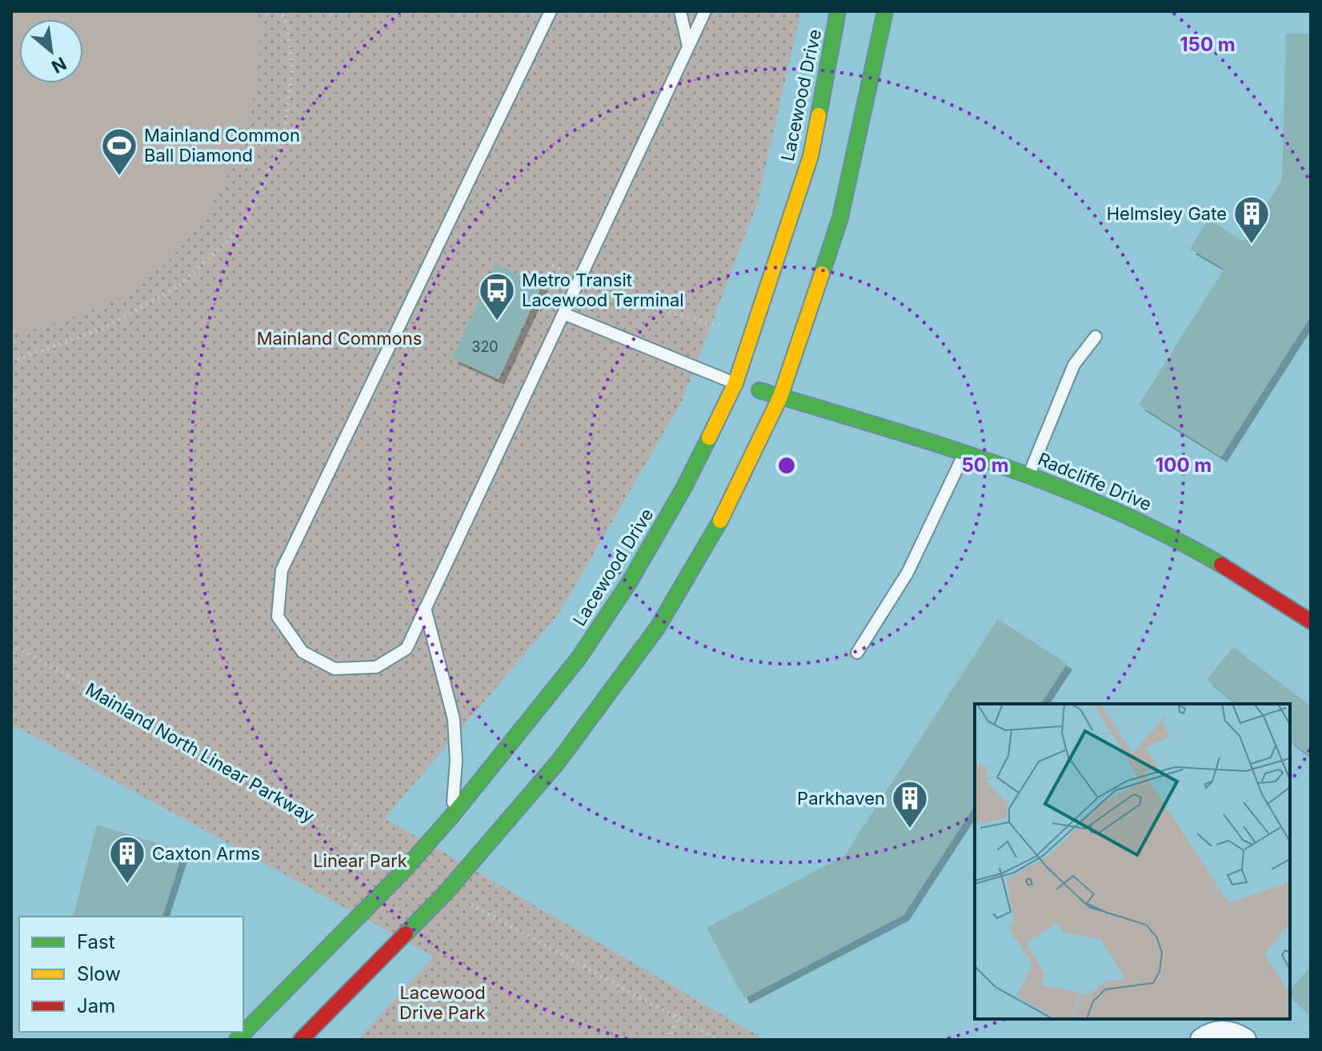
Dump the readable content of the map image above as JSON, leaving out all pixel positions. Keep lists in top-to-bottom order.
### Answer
{
  "streets": {
    "main road": ["Lacewood Drive", "Radcliffe Drive"],
    "path": ["Mainland North Linear Parkway"]
  },
  "crossings": [
    ["Lacewood Drive", "Radcliffe Drive"]
  ],
  "parks": ["Mainland Commons", "Linear Park", "Lacewood Drive Park"],
  "places": {
    "sports": ["Mainland Common Ball Diamond"],
    "building": ["Helmsley Gate", "Parkhaven", "Caxton Arms"],
    "bus stop": ["Metro Transit Lacewood Terminal"]
  },
  "house_numbers": ["320"],
  "legend": ["Fast", "Slow", "Jam"],
  "north": "bottom right",
  "rings": ["150 m", "50 m", "100 m"]
}
